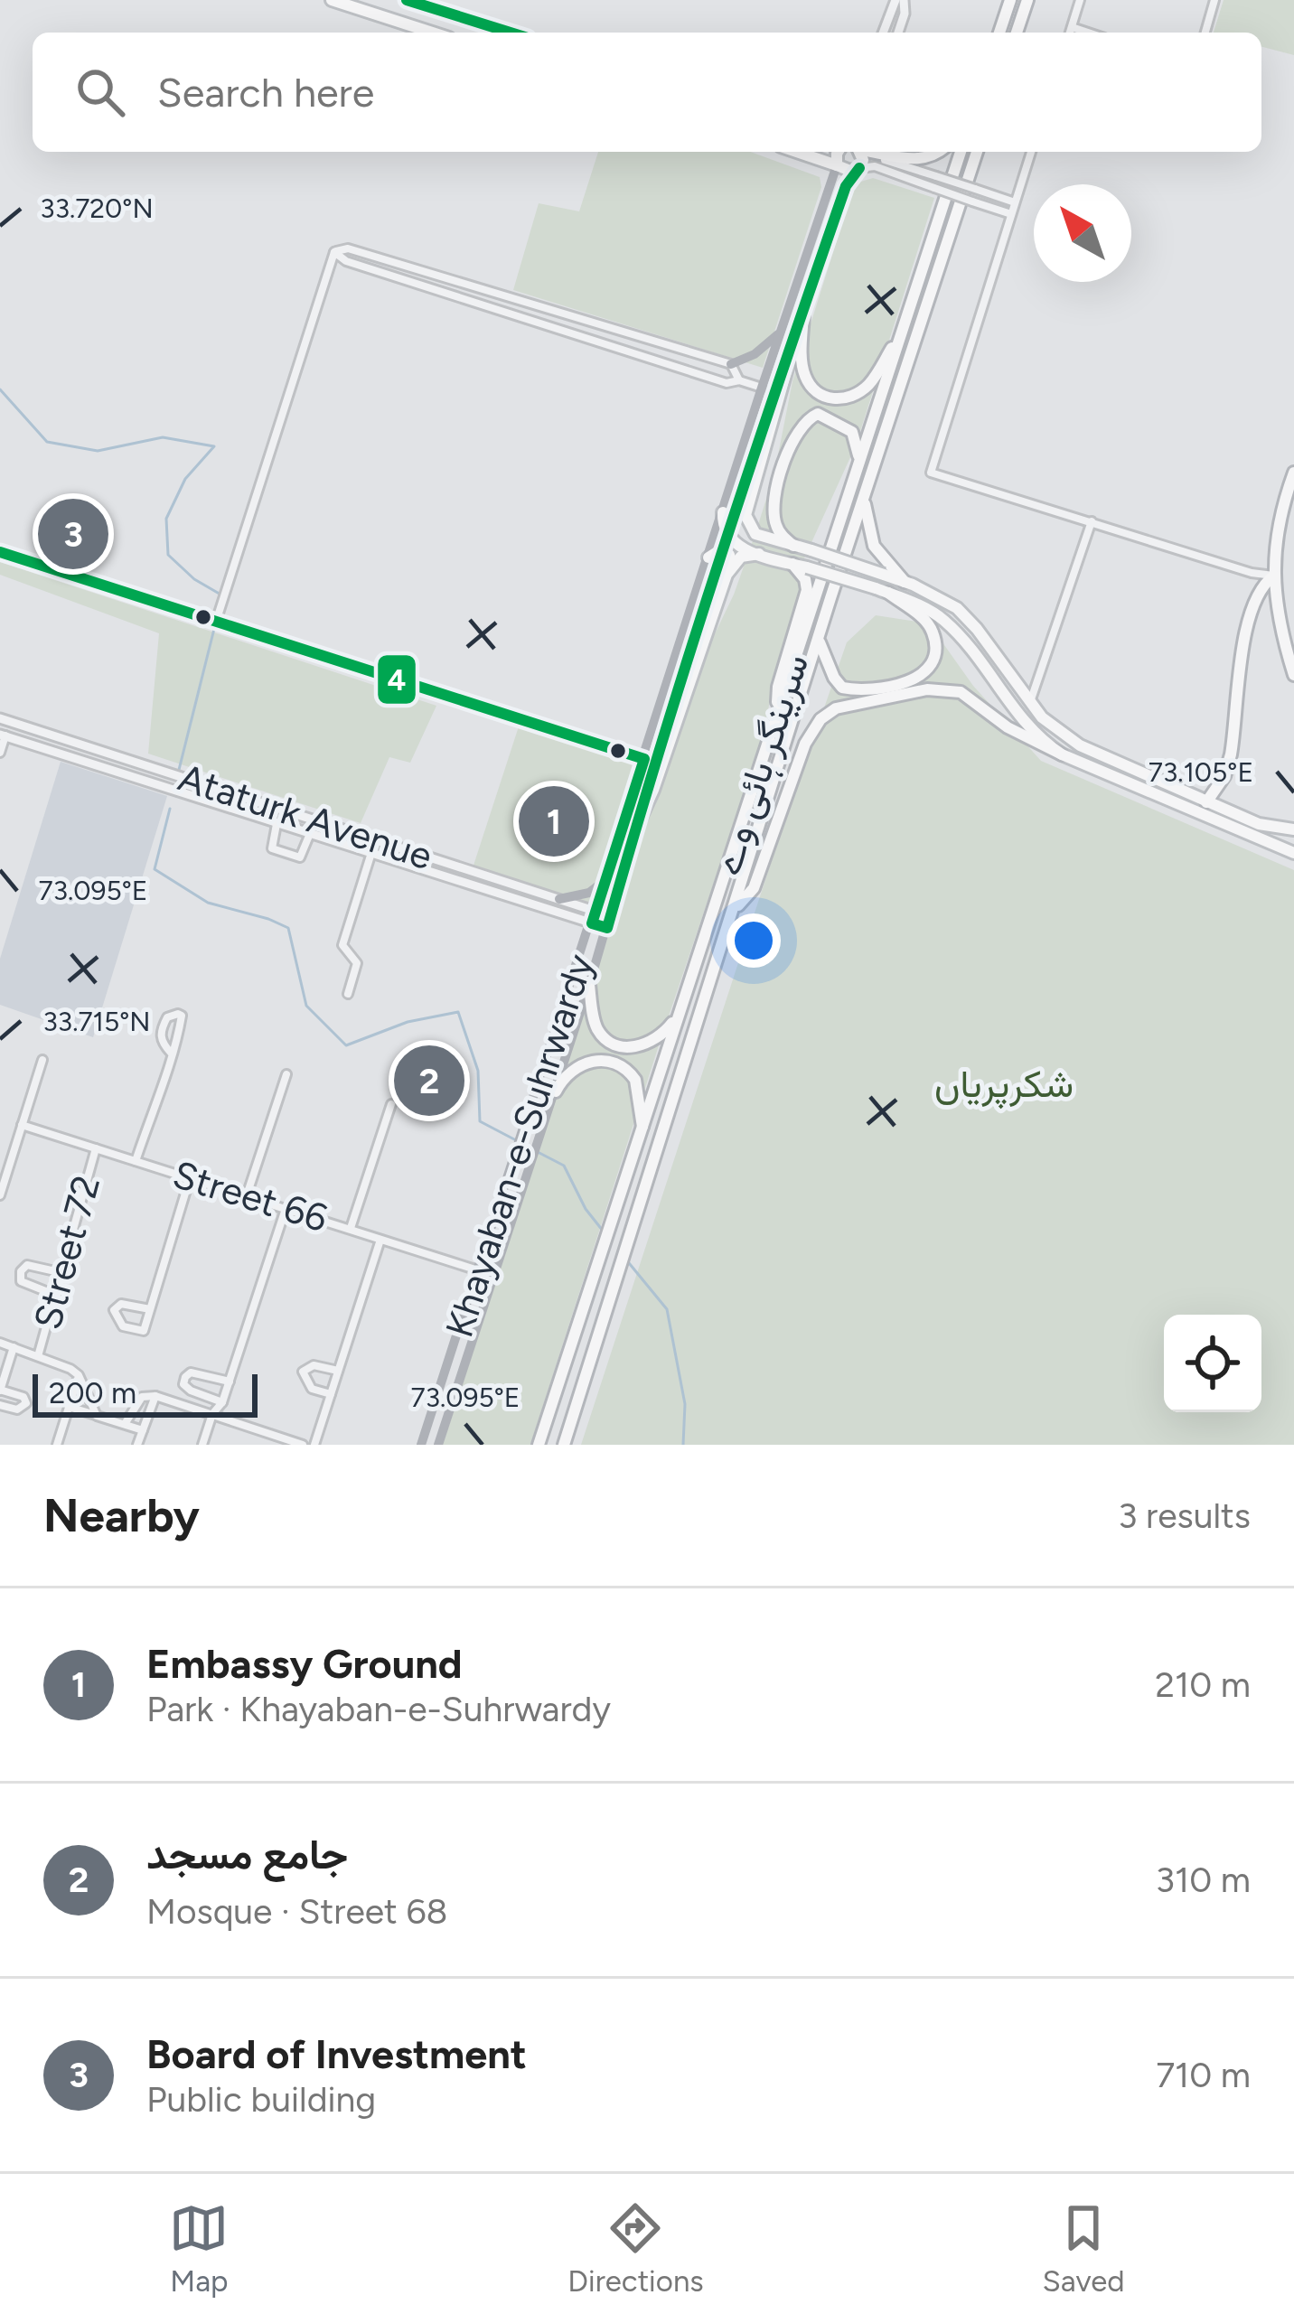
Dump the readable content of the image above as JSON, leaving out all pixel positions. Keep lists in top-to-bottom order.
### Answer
{
  "streets": {
    "main road": ["سرینگر ہائی وے", "Khayaban-e-Suhrwardy"],
    "street": ["Ataturk Avenue", "Street 66", "Street 72"]
  },
  "crossings": [
    ["Ataturk Avenue", "Khayaban-e-Suhrwardy"],
    ["Khayaban-e-Suhrwardy", "Street 66"],
    ["Street 66", "Street 72"]
  ],
  "parks": ["شکرپریاں"],
  "lines": ["transit line 4"],
  "scale_bar": "200 m",
  "north": "top left",
  "page": {
    "search": "Search here",
    "pins": ["3", "1", "2"],
    "scale": "200 m",
    "heading": ["Nearby", "3 results"],
    "list": [
      {
        "mark": "1",
        "name": "Embassy Ground",
        "note": "Park · Khayaban-e-Suhrwardy",
        "value": "210 m"
      },
      {
        "mark": "2",
        "name": "جامع مسجد",
        "note": "Mosque · Street 68",
        "value": "310 m"
      },
      {
        "mark": "3",
        "name": "Board of Investment",
        "note": "Public building",
        "value": "710 m"
      }
    ],
    "nav": ["Map", "Directions", "Saved"]
  },
  "coordinates": [
    "33.720°N",
    "73.105°E",
    "73.095°E",
    "33.715°N"
  ]
}
